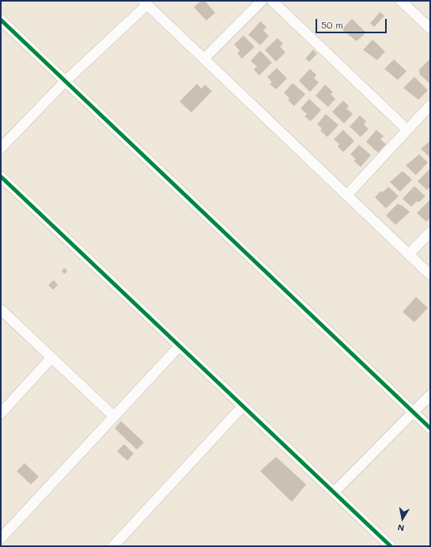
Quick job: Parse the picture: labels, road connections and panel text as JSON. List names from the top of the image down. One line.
{"scale_bar":"50 m","north":"bottom"}
